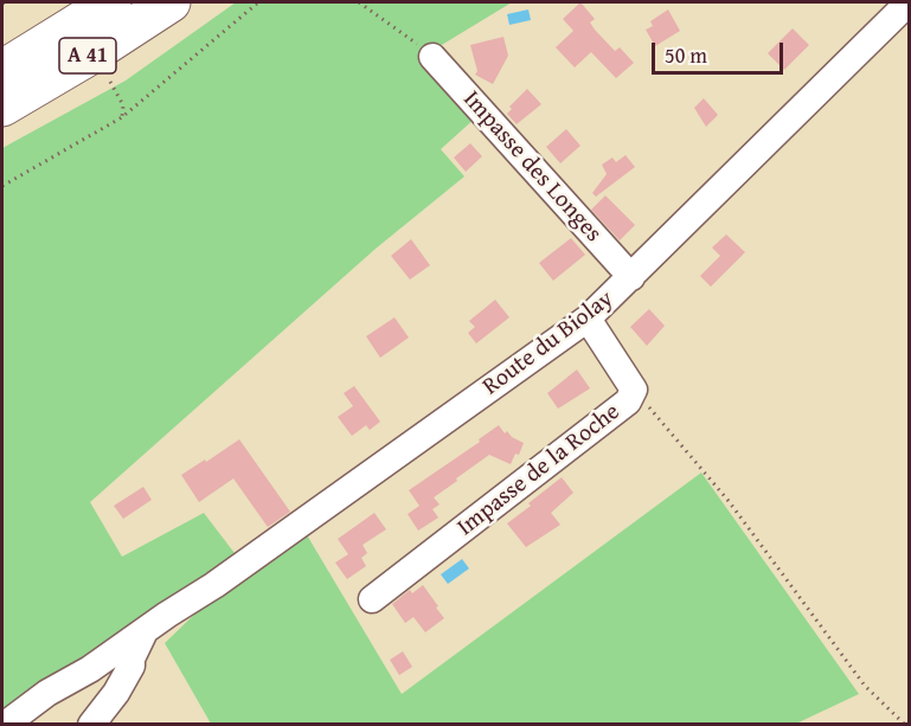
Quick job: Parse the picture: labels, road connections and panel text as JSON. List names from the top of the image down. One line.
{"streets":{"highway":["A 41"],"street":["Impasse des Longes","Route du Biolay","Impasse de la Roche"]},"crossings":[["Impasse des Longes","Route du Biolay"],["Route du Biolay","Impasse de la Roche"]],"scale_bar":"50 m"}
